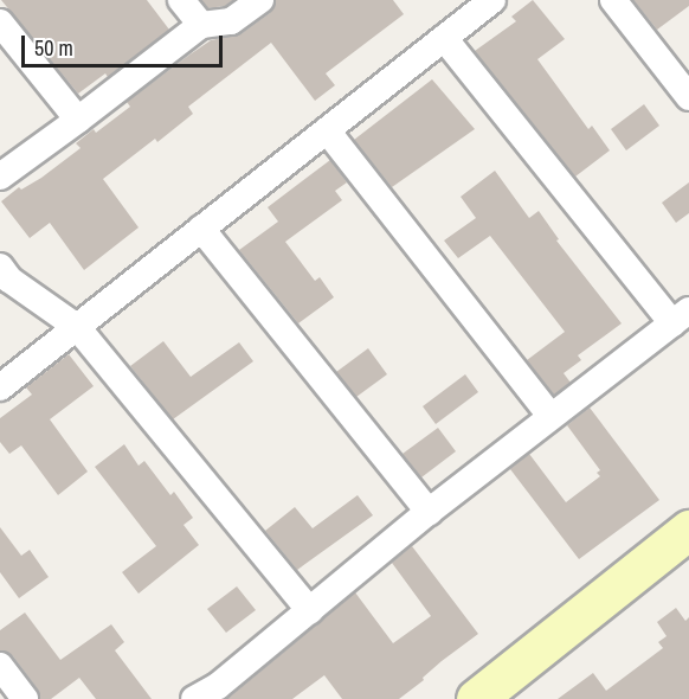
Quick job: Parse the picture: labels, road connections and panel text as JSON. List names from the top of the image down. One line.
{"scale_bar":"50 m"}
